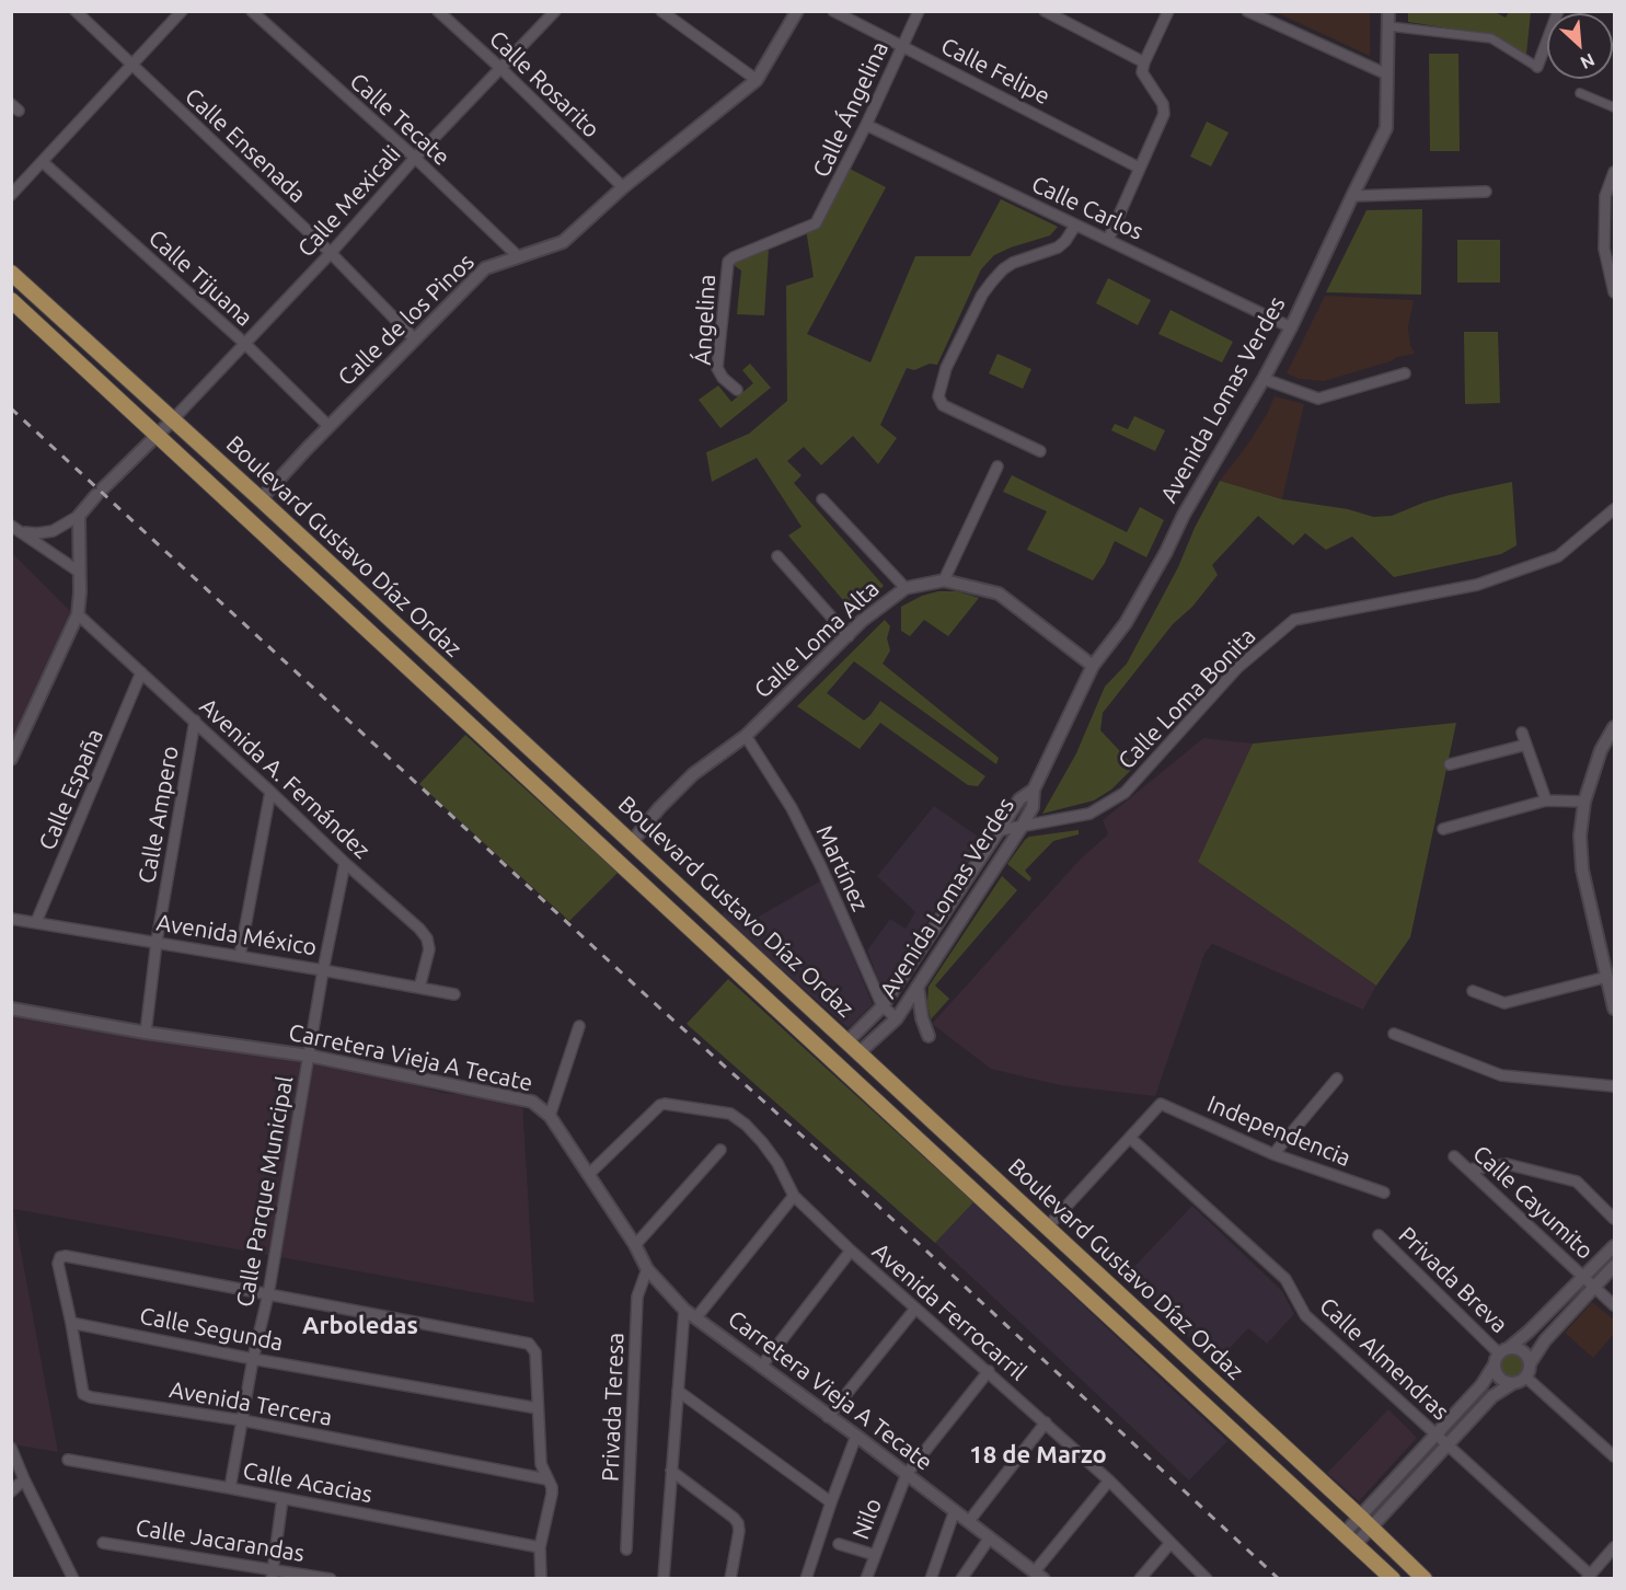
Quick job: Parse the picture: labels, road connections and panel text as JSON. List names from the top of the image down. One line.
{"streets":{"main road":["Boulevard Gustavo Díaz Ordaz"],"street":["Calle Felipe","Calle Rosarito","Calle Ángelina","Calle Tecate","Calle Ensenada","Calle Mexicali","Calle Carlos","Calle Tijuana","Calle de los Pinos","Ángelina","Avenida Lomas Verdes","Calle Loma Alta","Calle Loma Bonita","Avenida A. Fernández","Calle España","Calle Ampero","Martínez","Avenida México","Carretera Vieja A Tecate","Independencia","Calle Parque Municipal","Calle Cayumito","Privada Breva","Avenida Ferrocarril","Calle Segunda","Calle Almendras","Avenida Tercera","Privada Teresa","Calle Acacias","Nilo","Calle Jacarandas"]},"crossings":[["Calle Felipe","Calle Ángelina"],["Calle Rosarito","Calle Mexicali"],["Calle Rosarito","Calle de los Pinos"],["Calle Ángelina","Calle Carlos"],["Calle Ángelina","Ángelina"],["Calle Tecate","Calle Mexicali"],["Calle Tecate","Calle de los Pinos"],["Calle Ensenada","Calle Mexicali"],["Calle Ensenada","Calle de los Pinos"],["Calle Mexicali","Calle Tijuana"],["Calle Mexicali","Boulevard Gustavo Díaz Ordaz"],["Calle Carlos","Avenida Lomas Verdes"],["Calle Tijuana","Calle de los Pinos"],["Calle de los Pinos","Boulevard Gustavo Díaz Ordaz"],["Avenida Lomas Verdes","Boulevard Gustavo Díaz Ordaz"],["Avenida Lomas Verdes","Calle Loma Alta"],["Avenida Lomas Verdes","Calle Loma Bonita"],["Avenida Lomas Verdes","Martínez"],["Boulevard Gustavo Díaz Ordaz","Calle Loma Alta"],["Calle Loma Alta","Martínez"],["Avenida A. Fernández","Calle España"],["Avenida A. Fernández","Calle Ampero"],["Avenida A. Fernández","Avenida México"],["Avenida A. Fernández","Calle Parque Municipal"],["Calle España","Avenida México"],["Calle Ampero","Avenida México"],["Calle Ampero","Carretera Vieja A Tecate"],["Avenida México","Calle Parque Municipal"],["Carretera Vieja A Tecate","Calle Parque Municipal"],["Carretera Vieja A Tecate","Avenida Ferrocarril"],["Carretera Vieja A Tecate","Privada Teresa"],["Carretera Vieja A Tecate","Nilo"],["Independencia","Calle Almendras"],["Calle Parque Municipal","Calle Segunda"],["Calle Parque Municipal","Avenida Tercera"],["Calle Parque Municipal","Calle Acacias"],["Avenida Ferrocarril","Nilo"],["Calle Segunda","Avenida Tercera"]],"districts":["Arboledas","18 de Marzo"],"north":"bottom right"}
